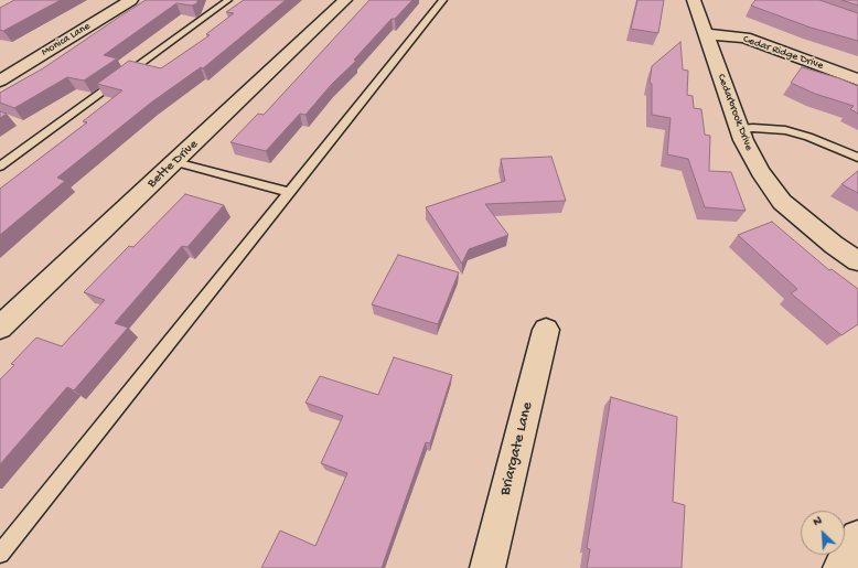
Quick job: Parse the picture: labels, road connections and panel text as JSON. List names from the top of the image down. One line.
{"streets":{"street":["Monica Lane","Cedar Ridge Drive","Cedarbrook Drive","Bette Drive","Briargate Lane"]},"crossings":[["Cedar Ridge Drive","Cedarbrook Drive"]],"north":"top left"}
